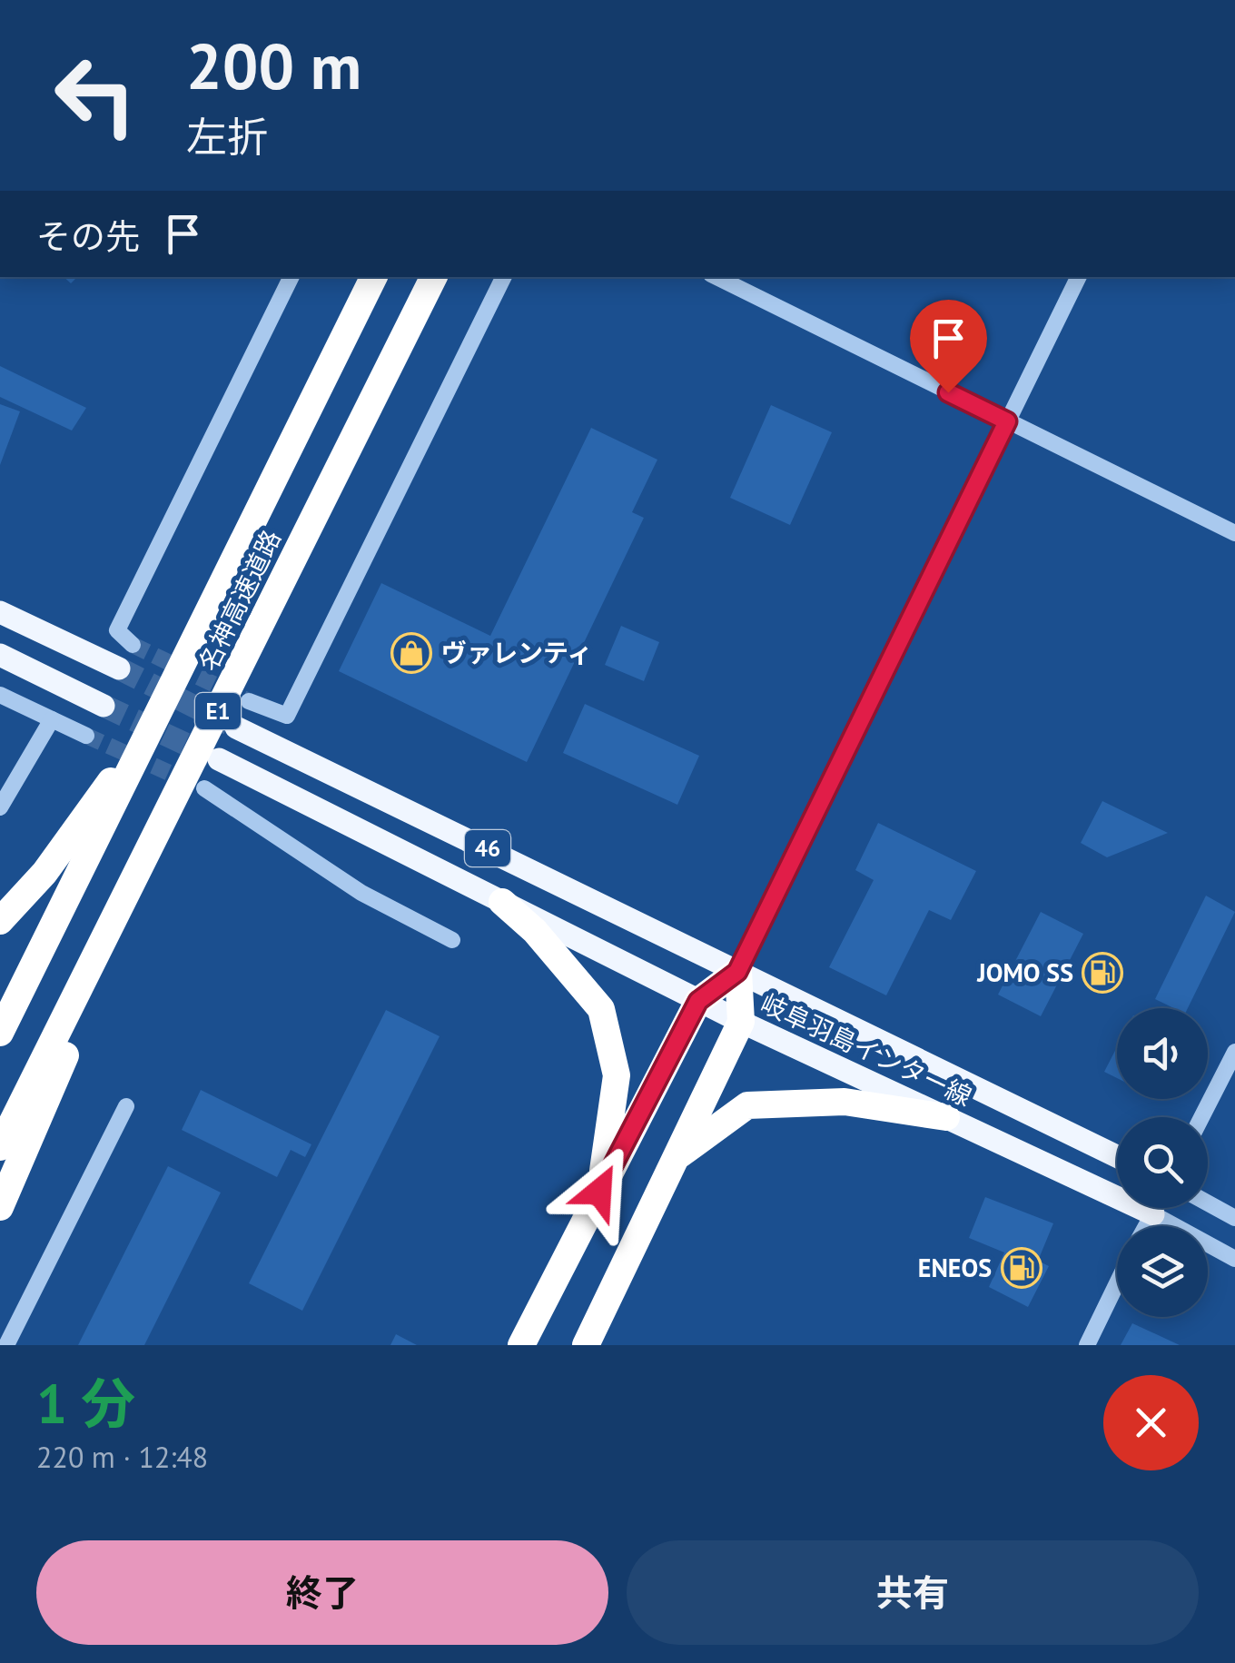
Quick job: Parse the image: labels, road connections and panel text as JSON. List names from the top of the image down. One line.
{"streets":{"highway":["名神高速道路","E1"],"main road":["46","岐阜羽島インター線"]},"places":{"shop":["ヴァレンティ"],"fuel station":["JOMO SS","ENEOS"]},"page":{"turn":["200 m","左折"],"then":"その先","heading":["1 分","220 m · 12:48"],"buttons":["終了","共有"]}}
